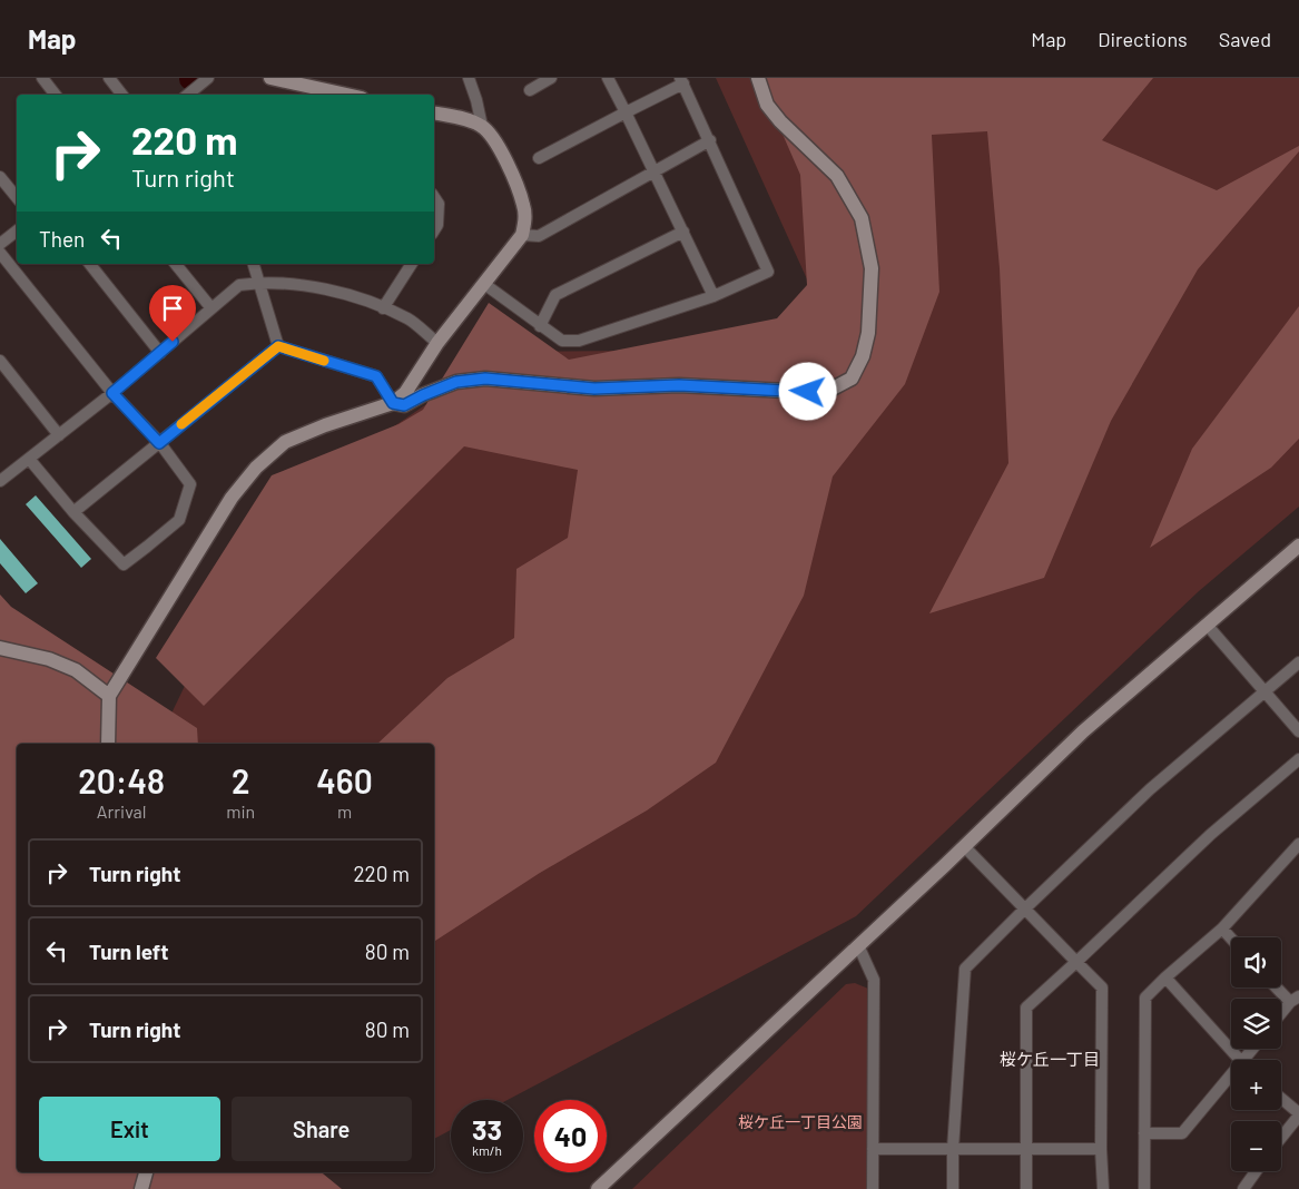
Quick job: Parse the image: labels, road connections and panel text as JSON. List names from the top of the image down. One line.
{"districts":["桜ケ丘一丁目"],"parks":["桜ケ丘一丁目公園"],"page":{"header":"Map","nav":["Map","Directions","Saved"],"turn":["220 m","Turn right"],"then":"Then","eta":["20:48","Arrival","2","min","460","m"],"list":[{"name":"Turn right","value":"220 m"},{"name":"Turn left","value":"80 m"},{"name":"Turn right","value":"80 m"}],"map_buttons":["+","−"],"buttons":["Exit","Share"],"speed":"33 km/h","limit":"40"}}
